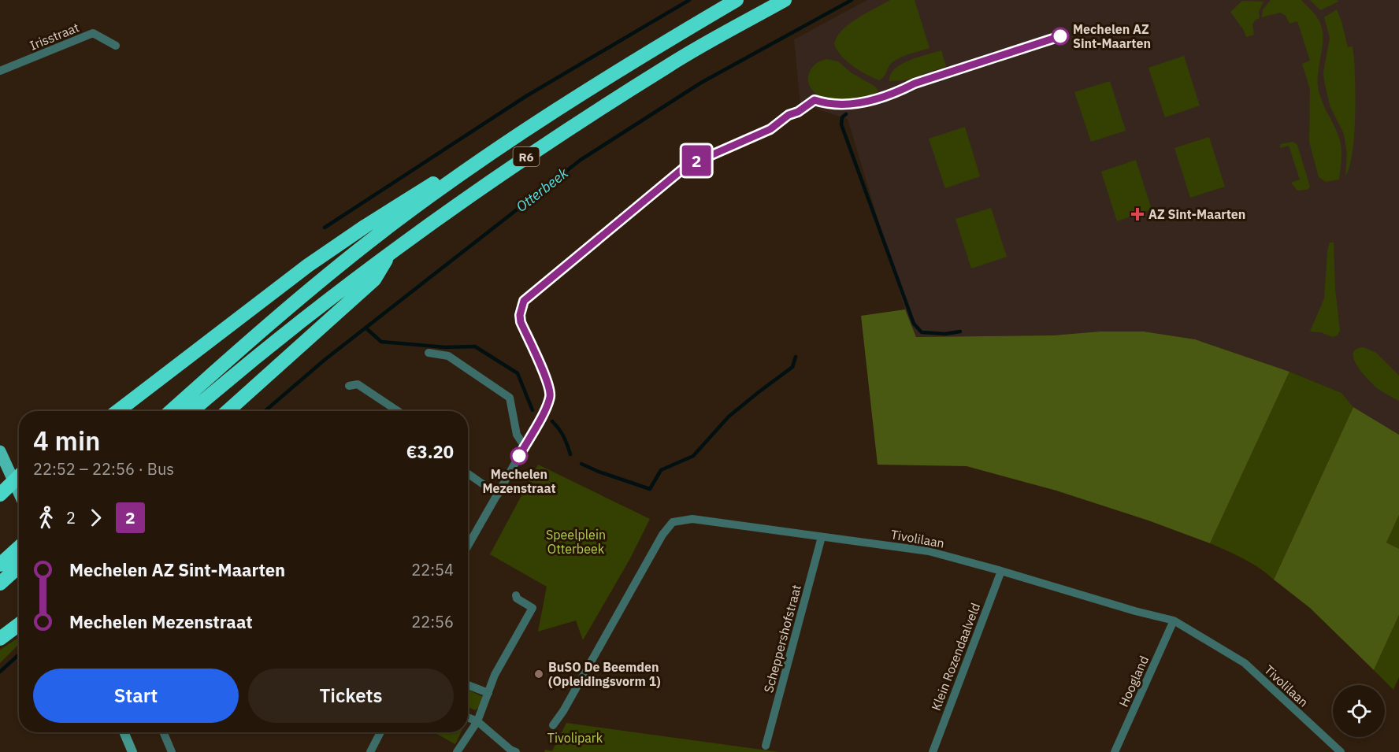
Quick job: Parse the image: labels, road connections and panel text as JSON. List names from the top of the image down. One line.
{"streets":{"highway":["R6"],"street":["Irisstraat","Tivolilaan","Scheppershofstraat","Klein Rozendaalveld","Hoogland"]},"crossings":[["Tivolilaan","Scheppershofstraat"],["Tivolilaan","Klein Rozendaalveld"],["Tivolilaan","Hoogland"]],"water":["Otterbeek"],"parks":["Speelplein Otterbeek","Tivolipark"],"places":{"other":["Mechelen AZ Sint-Maarten","Mechelen Mezenstraat","BuSO De Beemden (Opleidingsvorm 1)"],"health":["AZ Sint-Maarten"]},"lines":["bus line 2"],"page":{"on_map":"2","heading":["4 min","22:52 – 22:56 · Bus","€3.20"],"legs":["2","2"],"list":[{"name":"Mechelen AZ Sint-Maarten","value":"22:54"},{"name":"Mechelen Mezenstraat","value":"22:56"}],"buttons":["Start","Tickets"]}}
